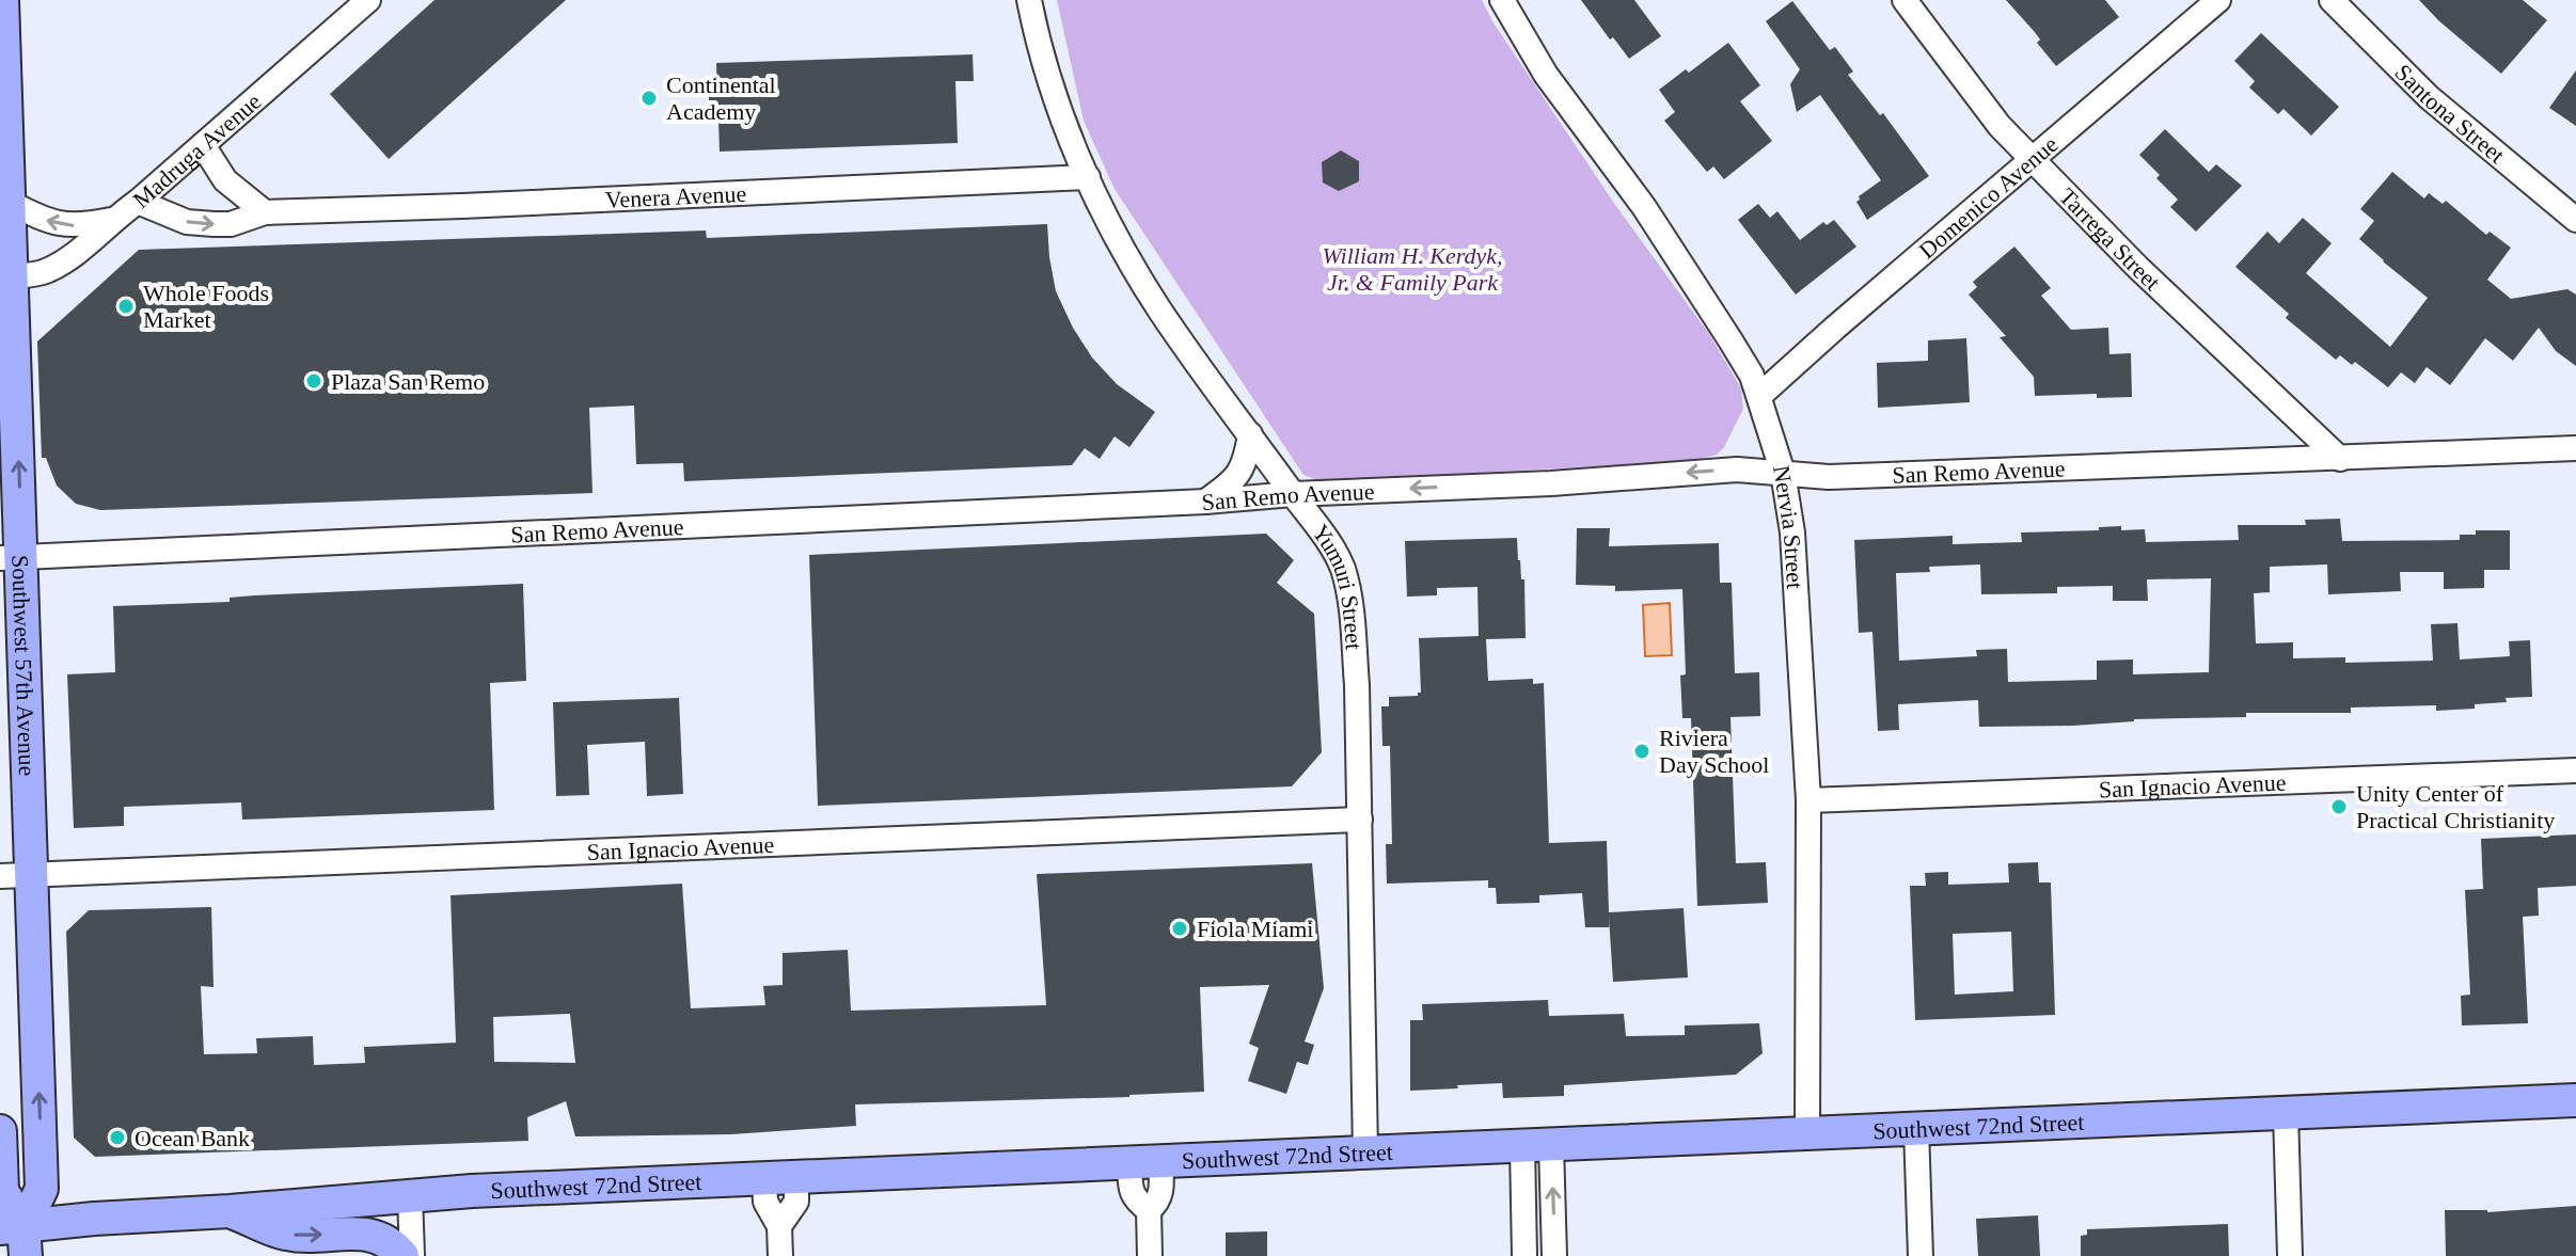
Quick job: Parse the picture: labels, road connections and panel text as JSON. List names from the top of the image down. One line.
{"streets":{"main road":["Southwest 57th Avenue","Southwest 72nd Street"],"street":["Santona Street","Madruga Avenue","Venera Avenue","Domenico Avenue","Tarrega Street","San Remo Avenue","Nervia Street","Yumuri Street","San Ignacio Avenue"]},"crossings":[["Madruga Avenue","Venera Avenue"],["Madruga Avenue","Southwest 57th Avenue"],["Venera Avenue","Yumuri Street"],["Domenico Avenue","Tarrega Street"],["Domenico Avenue","Nervia Street"],["Tarrega Street","San Remo Avenue"],["San Remo Avenue","Nervia Street"],["San Remo Avenue","Yumuri Street"],["San Remo Avenue","Southwest 57th Avenue"],["Nervia Street","San Ignacio Avenue"],["Nervia Street","Southwest 72nd Street"],["Yumuri Street","San Ignacio Avenue"],["Yumuri Street","Southwest 72nd Street"],["Southwest 57th Avenue","San Ignacio Avenue"],["Southwest 57th Avenue","Southwest 72nd Street"]],"one_way":["Southwest 57th Avenue"],"parks":["William H. Kerdyk, Jr. & Family Park"],"places":["Continental Academy","Whole Foods Market","Plaza San Remo","Riviera Day School","Unity Center of Practical Christianity","Fiola Miami","Ocean Bank"]}
